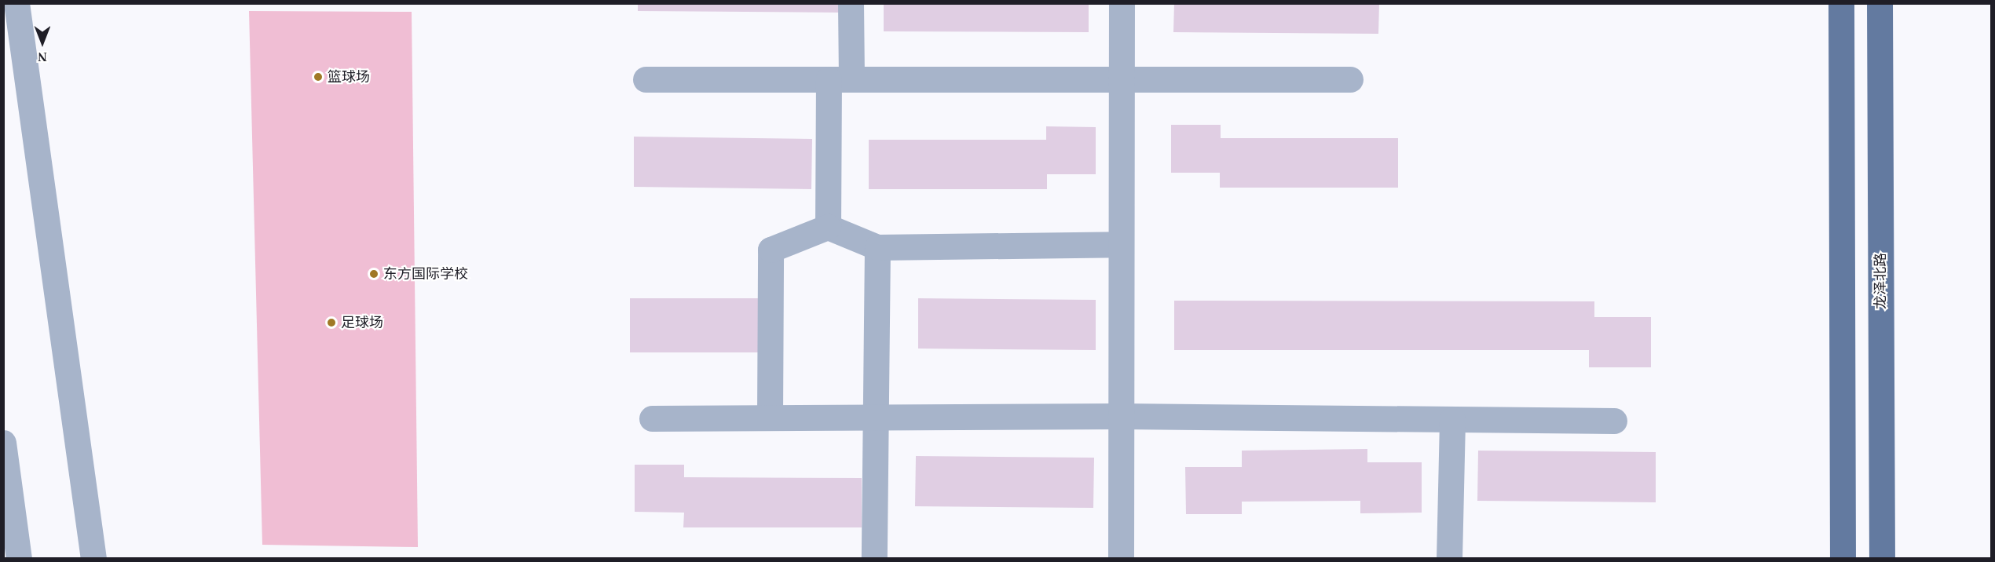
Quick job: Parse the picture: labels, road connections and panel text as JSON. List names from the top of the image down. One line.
{"streets":{"main road":["龙泽北路"]},"places":["篮球场","东方国际学校","足球场"],"north":"bottom"}
